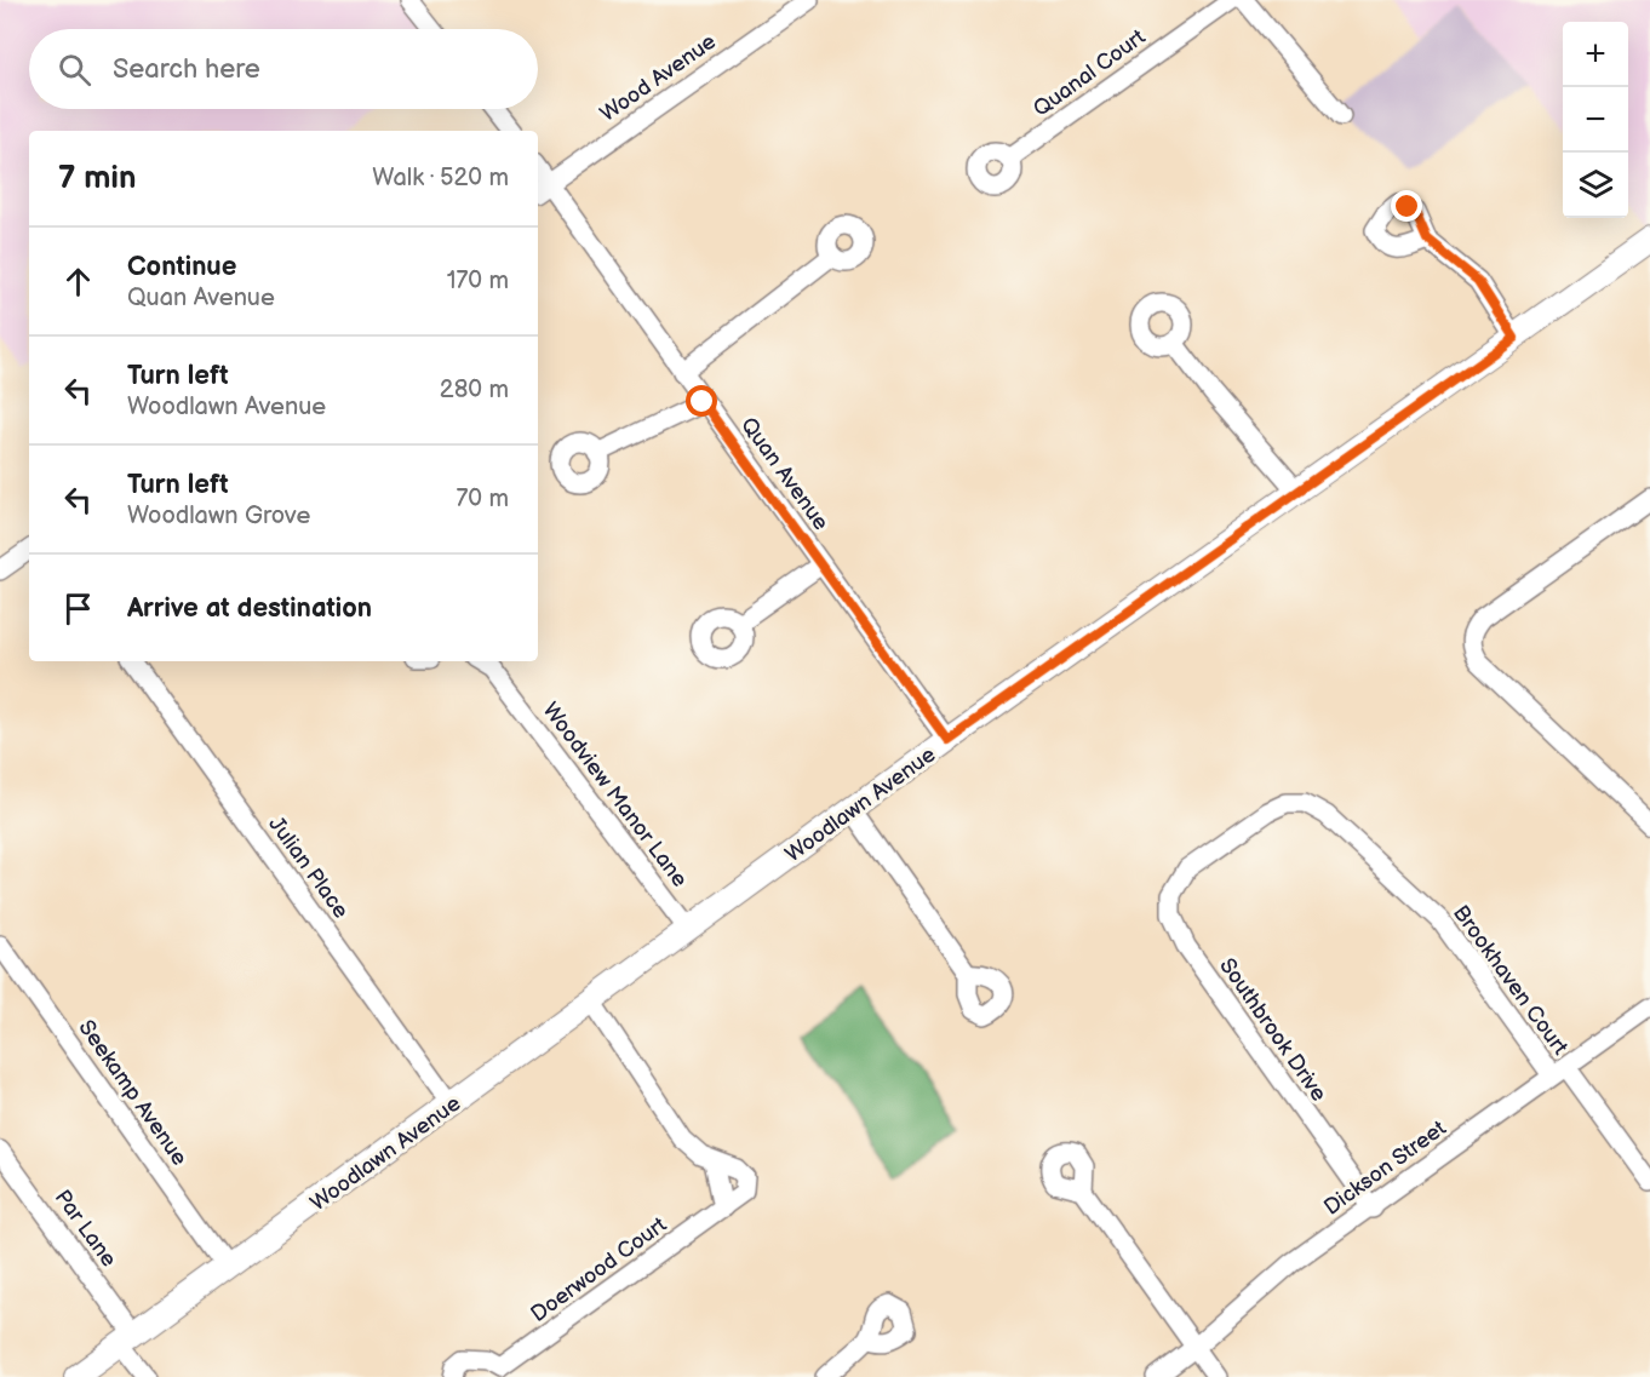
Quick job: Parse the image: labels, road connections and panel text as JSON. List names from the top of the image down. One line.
{"streets":{"street":["Quanal Court","Wood Avenue","Quan Avenue","Woodview Manor Lane","Woodlawn Avenue","Julian Place","Brookhaven Court","Southbrook Drive","Seekamp Avenue","Dickson Street","Par Lane","Doerwood Court"]},"crossings":[["Wood Avenue","Quan Avenue"],["Quan Avenue","Woodlawn Avenue"],["Woodview Manor Lane","Woodlawn Avenue"],["Woodlawn Avenue","Julian Place"],["Woodlawn Avenue","Seekamp Avenue"],["Woodlawn Avenue","Par Lane"],["Woodlawn Avenue","Doerwood Court"],["Brookhaven Court","Southbrook Drive"],["Brookhaven Court","Dickson Street"],["Southbrook Drive","Dickson Street"]],"page":{"map_buttons":["+","−"],"search":"Search here","heading":["7 min","Walk · 520 m"],"list":[["Continue","Quan Avenue","170 m"],["Turn left","Woodlawn Avenue","280 m"],["Turn left","Woodlawn Grove","70 m"],"Arrive at destination"]}}
